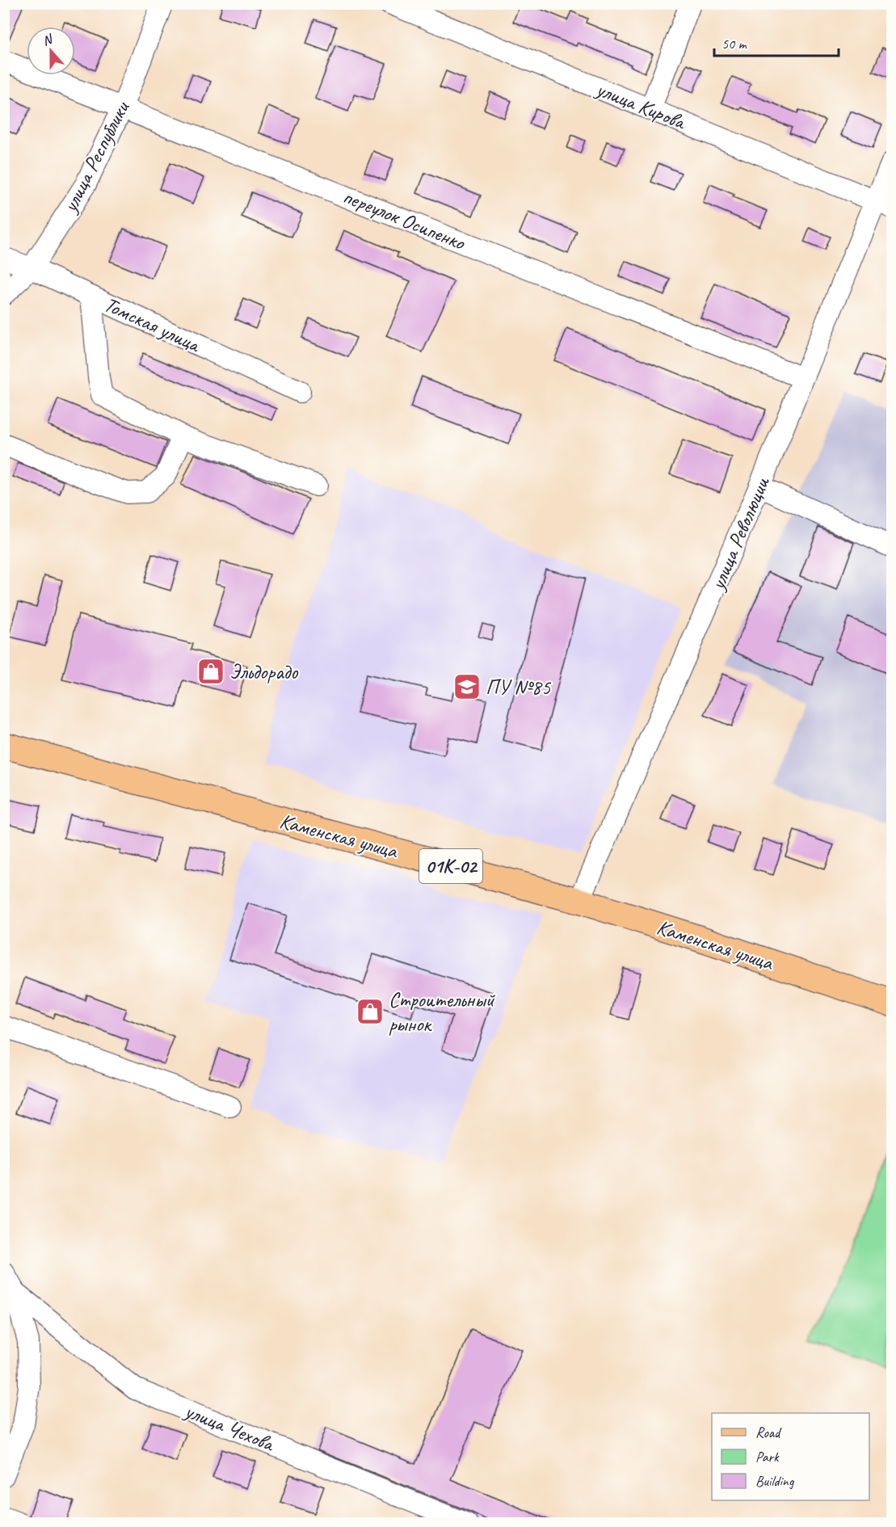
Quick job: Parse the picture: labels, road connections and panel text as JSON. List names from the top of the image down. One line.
{"streets":{"main road":["Каменская улица","01К-02"],"street":["улица Кирова","улица Республики","переулок Осипенко","Томская улица","улица Революции","улица Чехова"]},"crossings":[["улица Кирова","улица Революции"],["улица Республики","переулок Осипенко"],["улица Республики","Томская улица"],["переулок Осипенко","улица Революции"],["улица Революции","Каменская улица"]],"places":{"shop":["Эльдорадо","Строительный рынок"],"school or university":["ПУ №85"]},"legend":["Road","Park","Building"],"scale_bar":"50 m","north":"top"}
